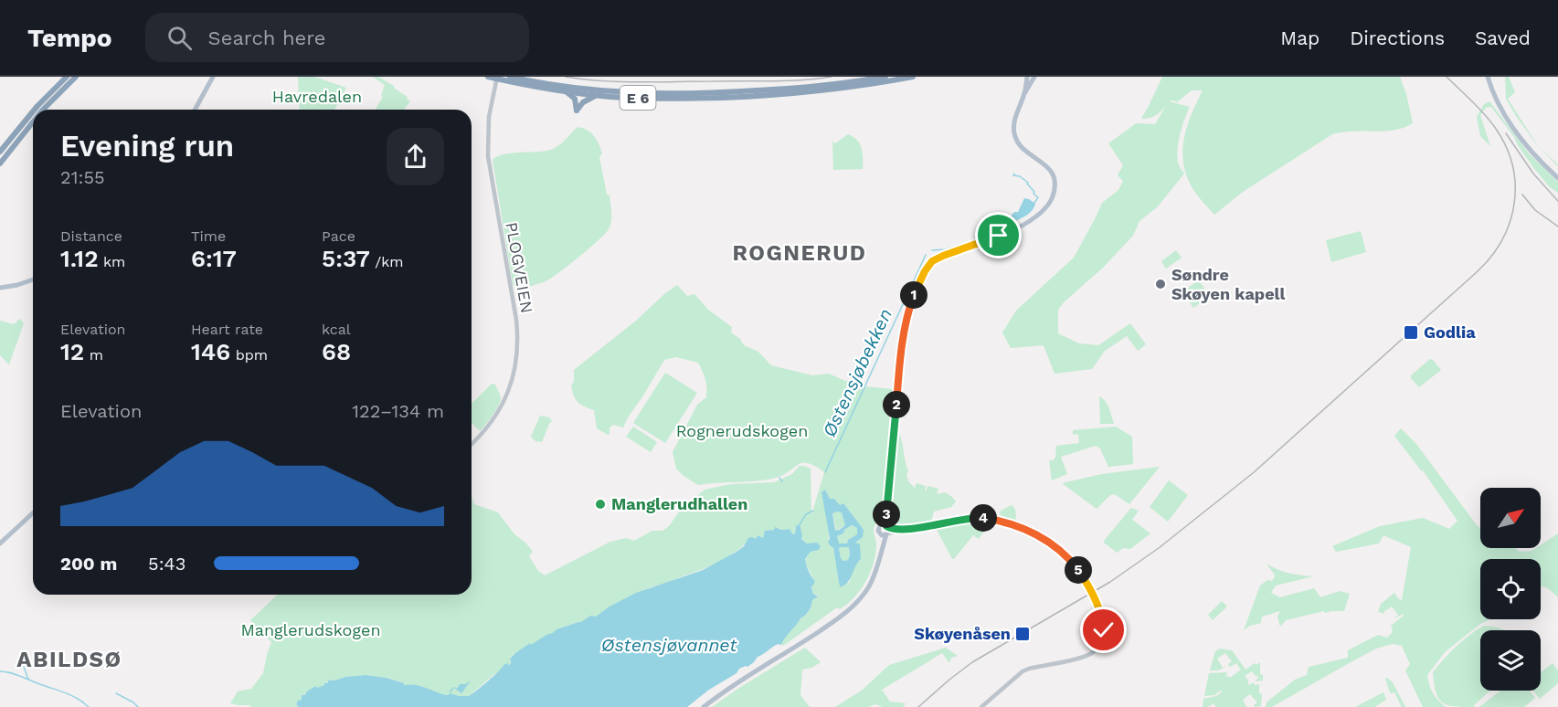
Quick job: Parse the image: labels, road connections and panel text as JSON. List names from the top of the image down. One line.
{"streets":{"highway":["E 6"],"street":["PLOGVEIEN"]},"districts":["ROGNERUD","ABILDSØ"],"water":["Østensjøbekken","Østensjøvannet"],"parks":["Havredalen","Rognerudskogen","Manglerudskogen"],"places":{"other":["Søndre Skøyen kapell","Manglerudhallen"],"transit":["Godlia","Skøyenåsen"]},"north":"top right","page":{"header":"Tempo","search":"Search here","nav":["Map","Directions","Saved"],"heading":["Evening run","21:55"],"stats":[["Distance","1.12 km"],["Time","6:17"],["Pace","5:37 /km"],["Elevation","12 m"],["Heart rate","146 bpm"],["kcal","68"]],"pins":["1","2","3","4","5"],"chart":["Elevation","122–134 m"],"list":[{"name":"200 m","note":"5:43"}]}}
